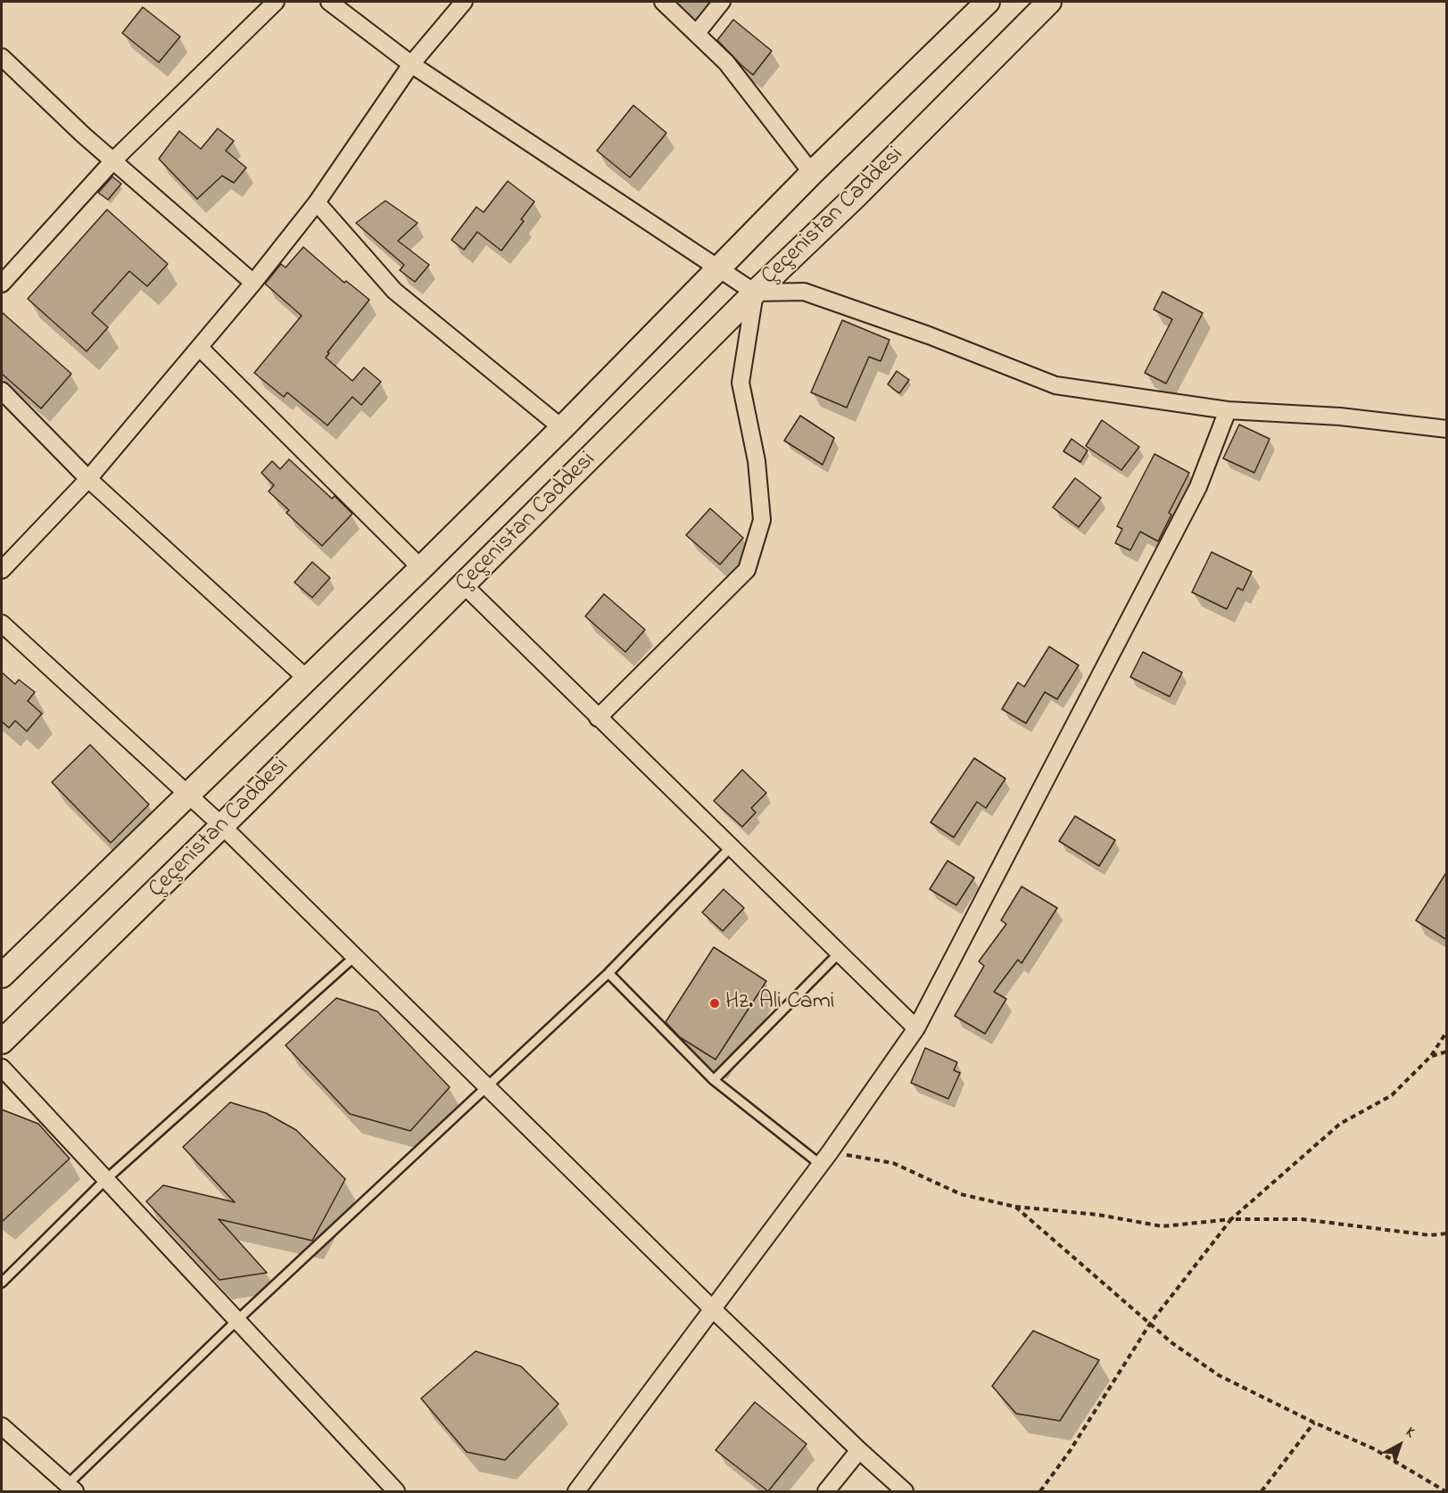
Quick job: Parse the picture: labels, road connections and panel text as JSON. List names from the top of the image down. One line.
{"streets":{"main road":["Çeçenistan Caddesi"]},"places":["Hz. Ali Cami"],"north":"top right"}
